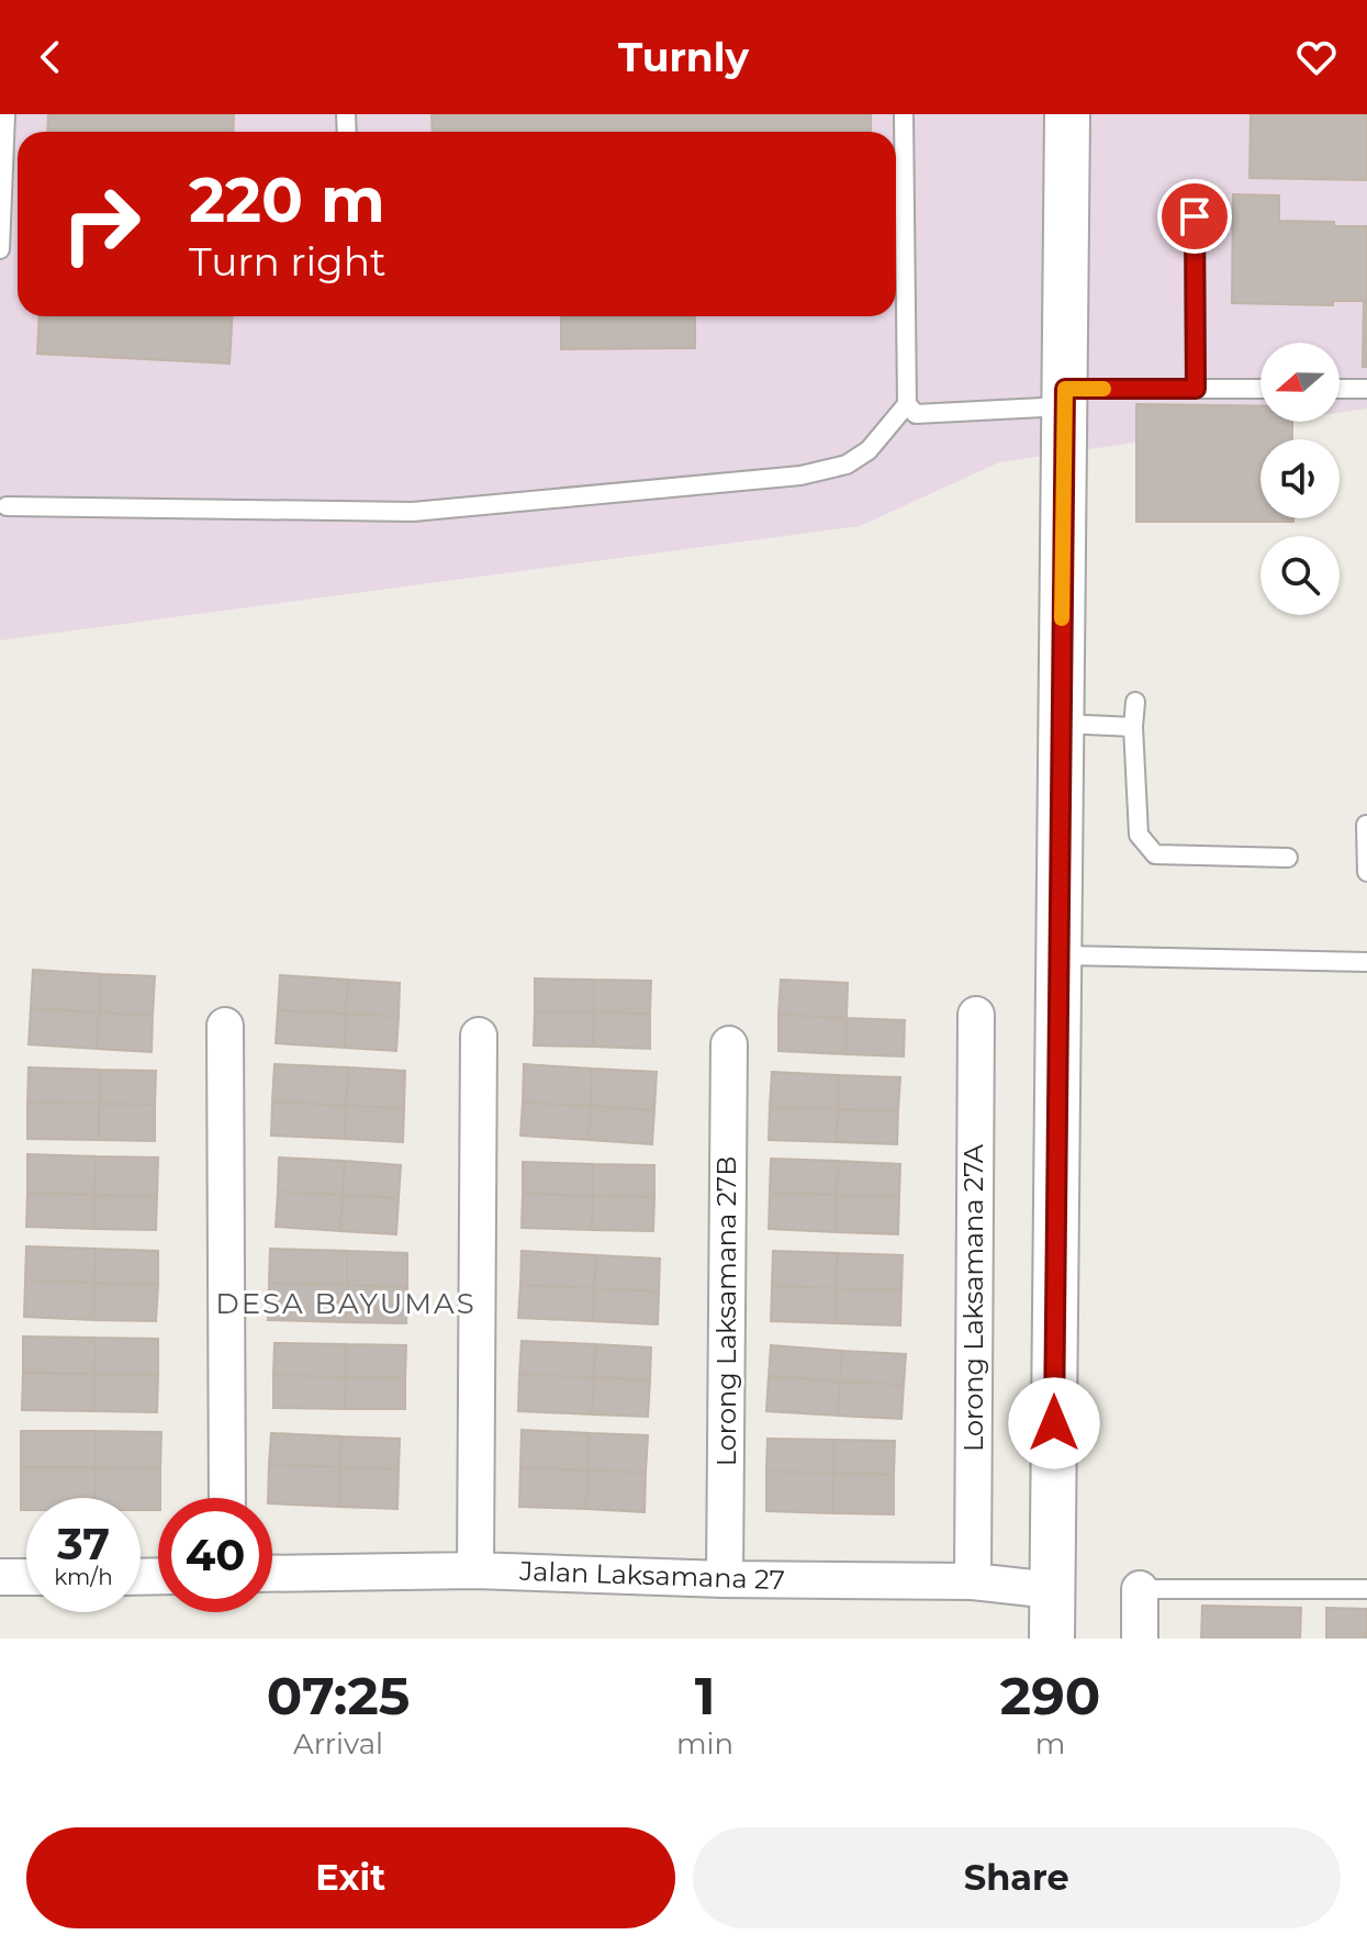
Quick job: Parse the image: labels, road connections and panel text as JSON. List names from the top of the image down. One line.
{"streets":{"street":["Lorong Laksamana 27A","Lorong Laksamana 27B","Jalan Laksamana 27"]},"crossings":[["Lorong Laksamana 27A","Jalan Laksamana 27"],["Lorong Laksamana 27B","Jalan Laksamana 27"]],"districts":["DESA BAYUMAS"],"north":"left","page":{"header":"Turnly","turn":["220 m","Turn right"],"speed":"37 km/h","limit":"40","eta":["07:25","Arrival","1","min","290","m"],"buttons":["Exit","Share"]}}
